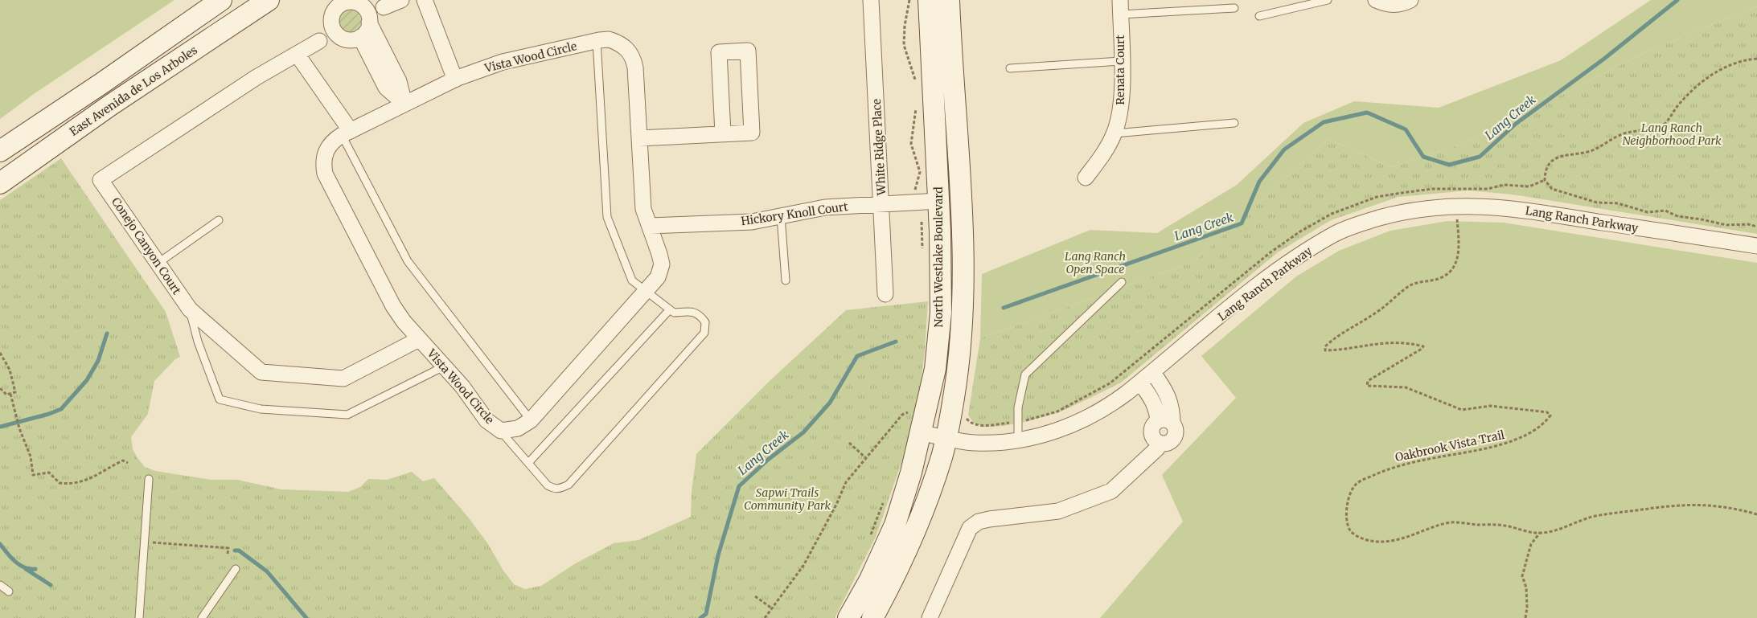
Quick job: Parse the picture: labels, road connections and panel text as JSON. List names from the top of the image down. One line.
{"streets":{"main road":["East Avenida de Los Arboles","North Westlake Boulevard"],"street":["Vista Wood Circle","Renata Court","White Ridge Place","Hickory Knoll Court","Lang Ranch Parkway","Conejo Canyon Court"],"path":["Oakbrook Vista Trail"]},"crossings":[["Vista Wood Circle","Hickory Knoll Court"],["Vista Wood Circle","Conejo Canyon Court"],["White Ridge Place","Hickory Knoll Court"],["Hickory Knoll Court","North Westlake Boulevard"],["Lang Ranch Parkway","North Westlake Boulevard"],["Lang Ranch Parkway","Oakbrook Vista Trail"]],"water":["Lang Creek"],"parks":["Lang Ranch Neighborhood Park","Lang Ranch Open Space","Sapwi Trails Community Park"]}
